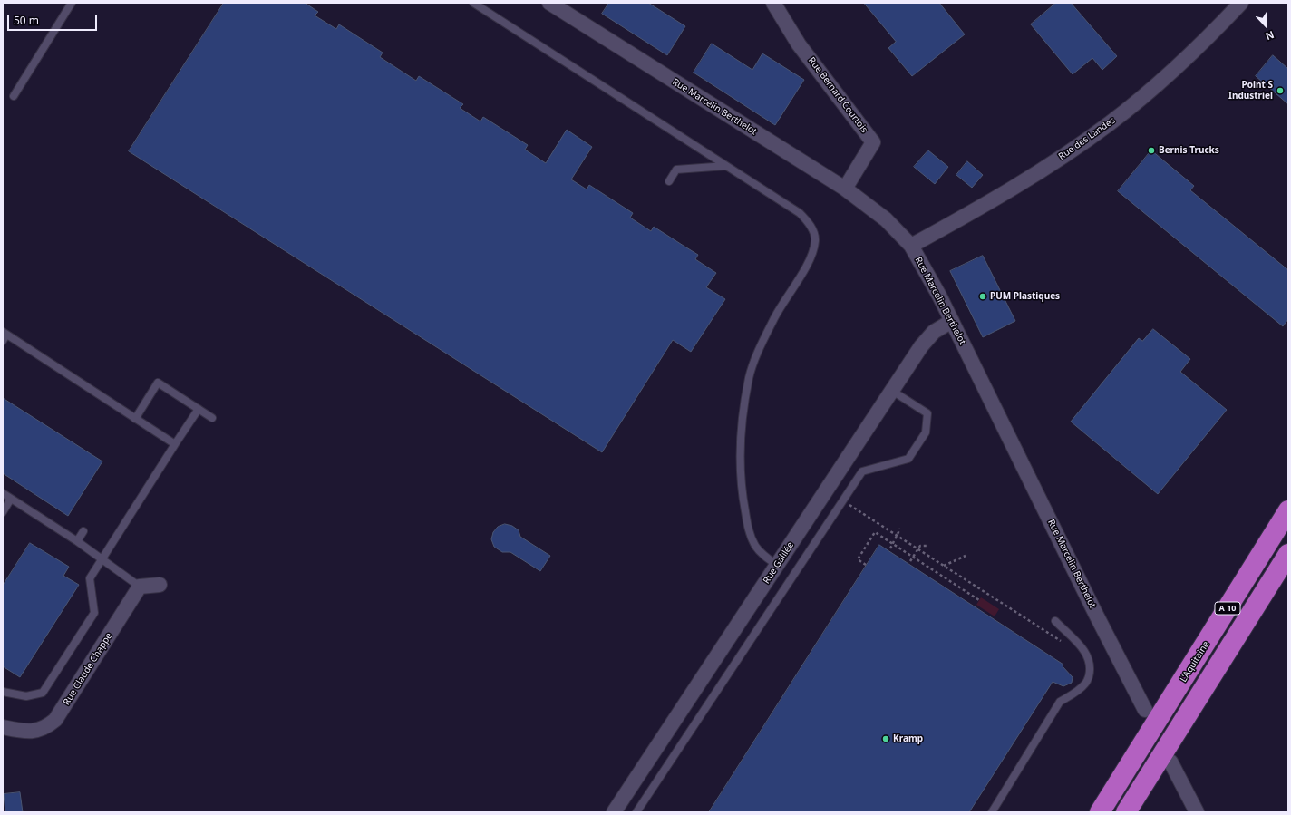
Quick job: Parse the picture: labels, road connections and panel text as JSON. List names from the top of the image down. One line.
{"streets":{"highway":["A 10","L'Aquitaine"],"street":["Rue Bernard Courtois","Rue Marcelin Berthelot","Rue des Landes","Rue Galilée","Rue Claude Chappe"]},"crossings":[["Rue Bernard Courtois","Rue Marcelin Berthelot"],["Rue Marcelin Berthelot","Rue des Landes"],["Rue Marcelin Berthelot","Rue Galilée"]],"places":["Point S Industriel","Bernis Trucks","PUM Plastiques","Kramp"],"scale_bar":"50 m","north":"bottom"}
